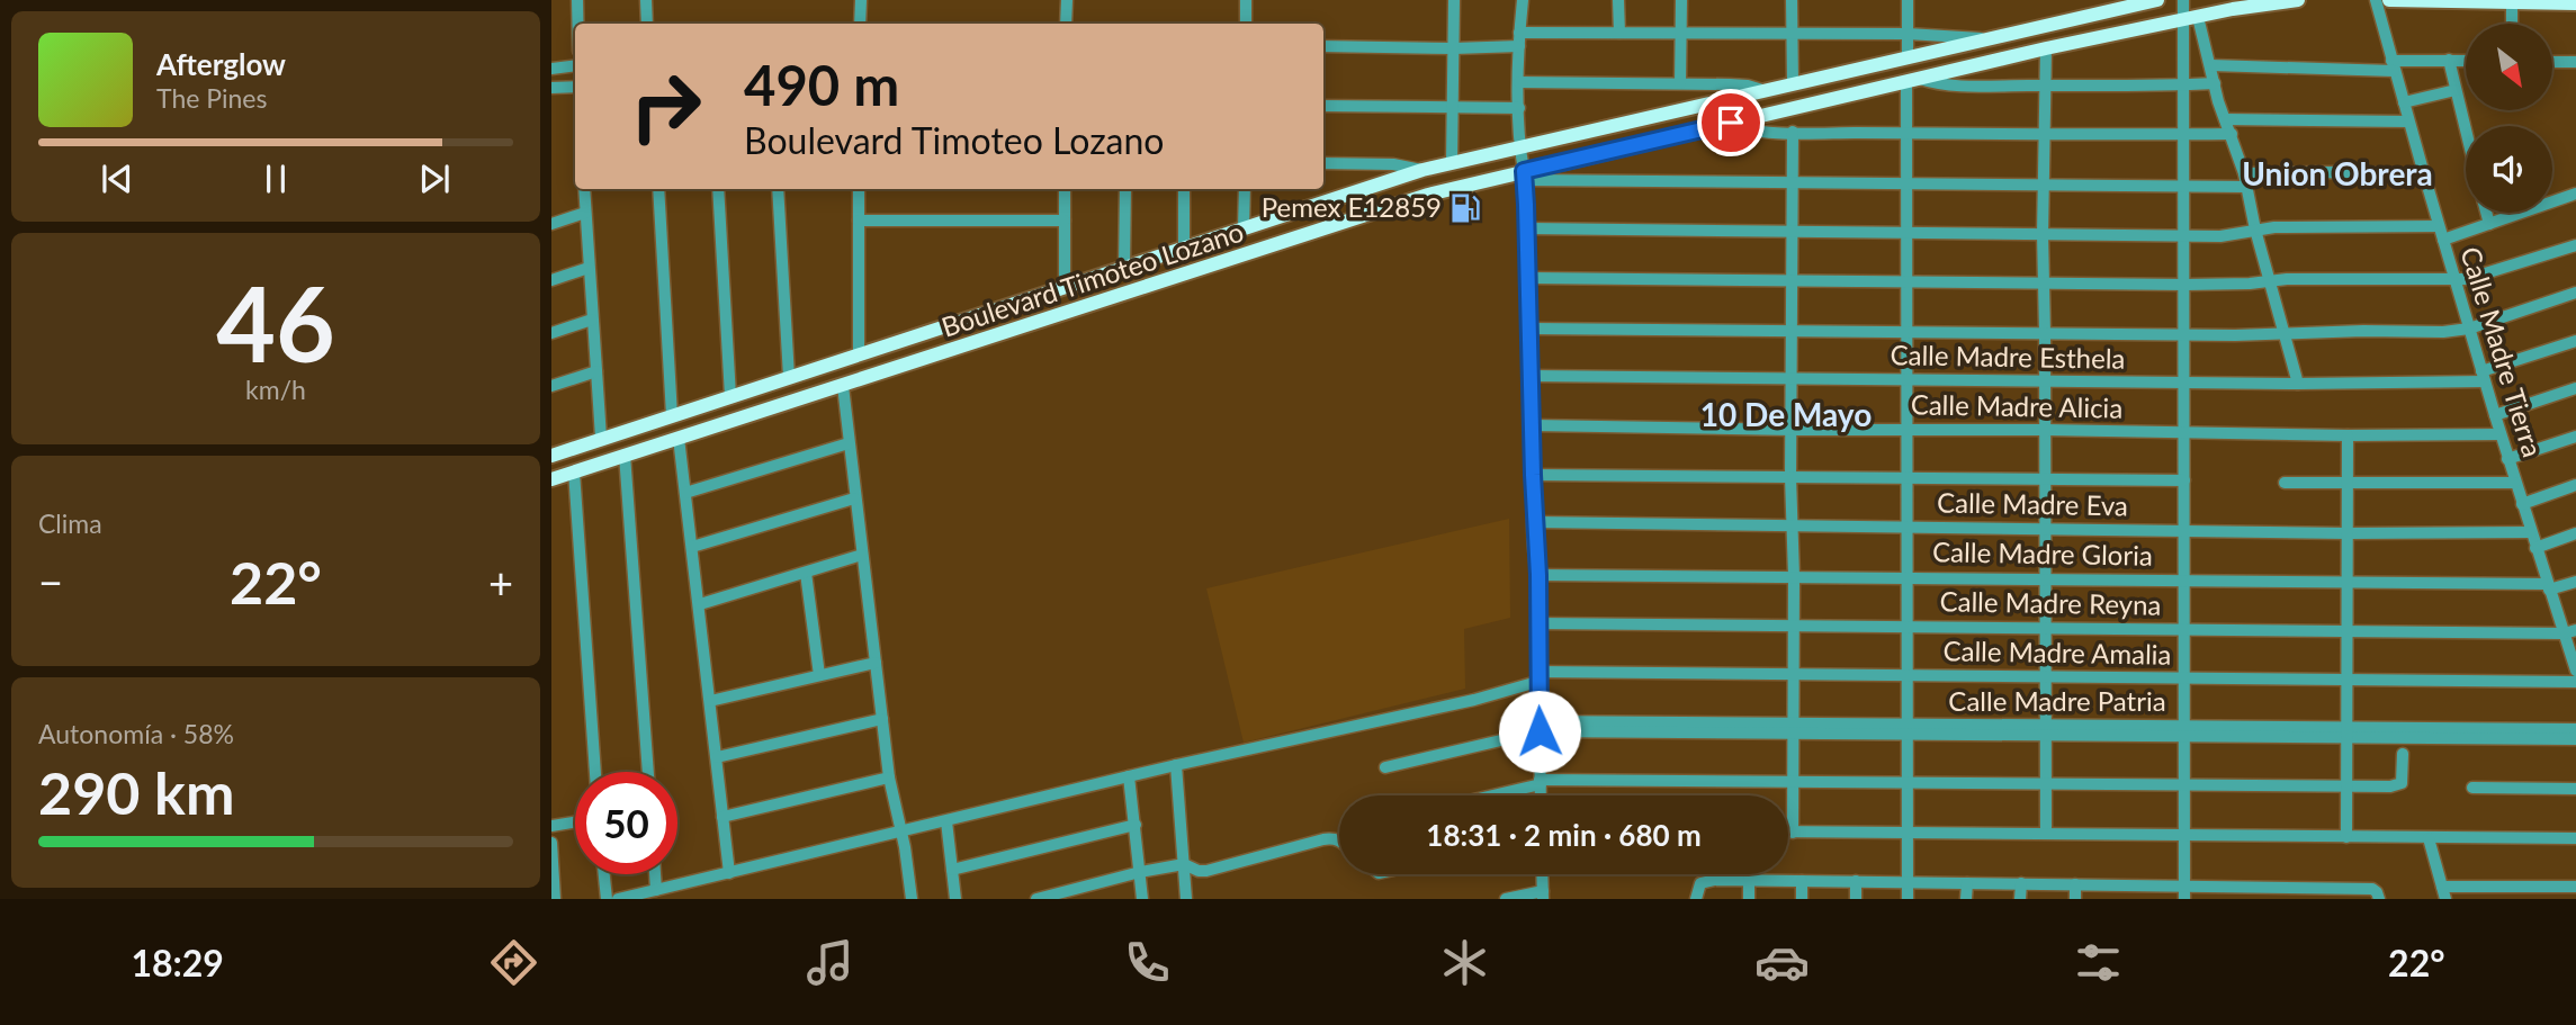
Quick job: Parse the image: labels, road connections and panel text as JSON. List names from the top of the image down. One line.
{"streets":{"main road":["Boulevard Timoteo Lozano"],"street":["Calle Madre Tierra","Calle Madre Esthela","Calle Madre Alicia","Calle Madre Eva","Calle Madre Gloria","Calle Madre Reyna","Calle Madre Amalia","Calle Madre Patria"]},"crossings":[["Calle Madre Tierra","Calle Madre Esthela"],["Calle Madre Tierra","Calle Madre Alicia"],["Calle Madre Tierra","Calle Madre Eva"],["Calle Madre Tierra","Calle Madre Gloria"],["Calle Madre Tierra","Calle Madre Reyna"]],"districts":["Union Obrera","10 De Mayo"],"places":{"fuel station":["Pemex E12859"]},"north":"bottom right","page":{"turn":["490 m","Boulevard Timoteo Lozano"],"song":["Afterglow","The Pines"],"tile":[["46","km/h"],"Clima",["Autonomía · 58%","290 km"]],"heat":["−","22°","+"],"limit":"50","trip":"18:31 · 2 min · 680 m","tabs":["18:29","22°"]}}
